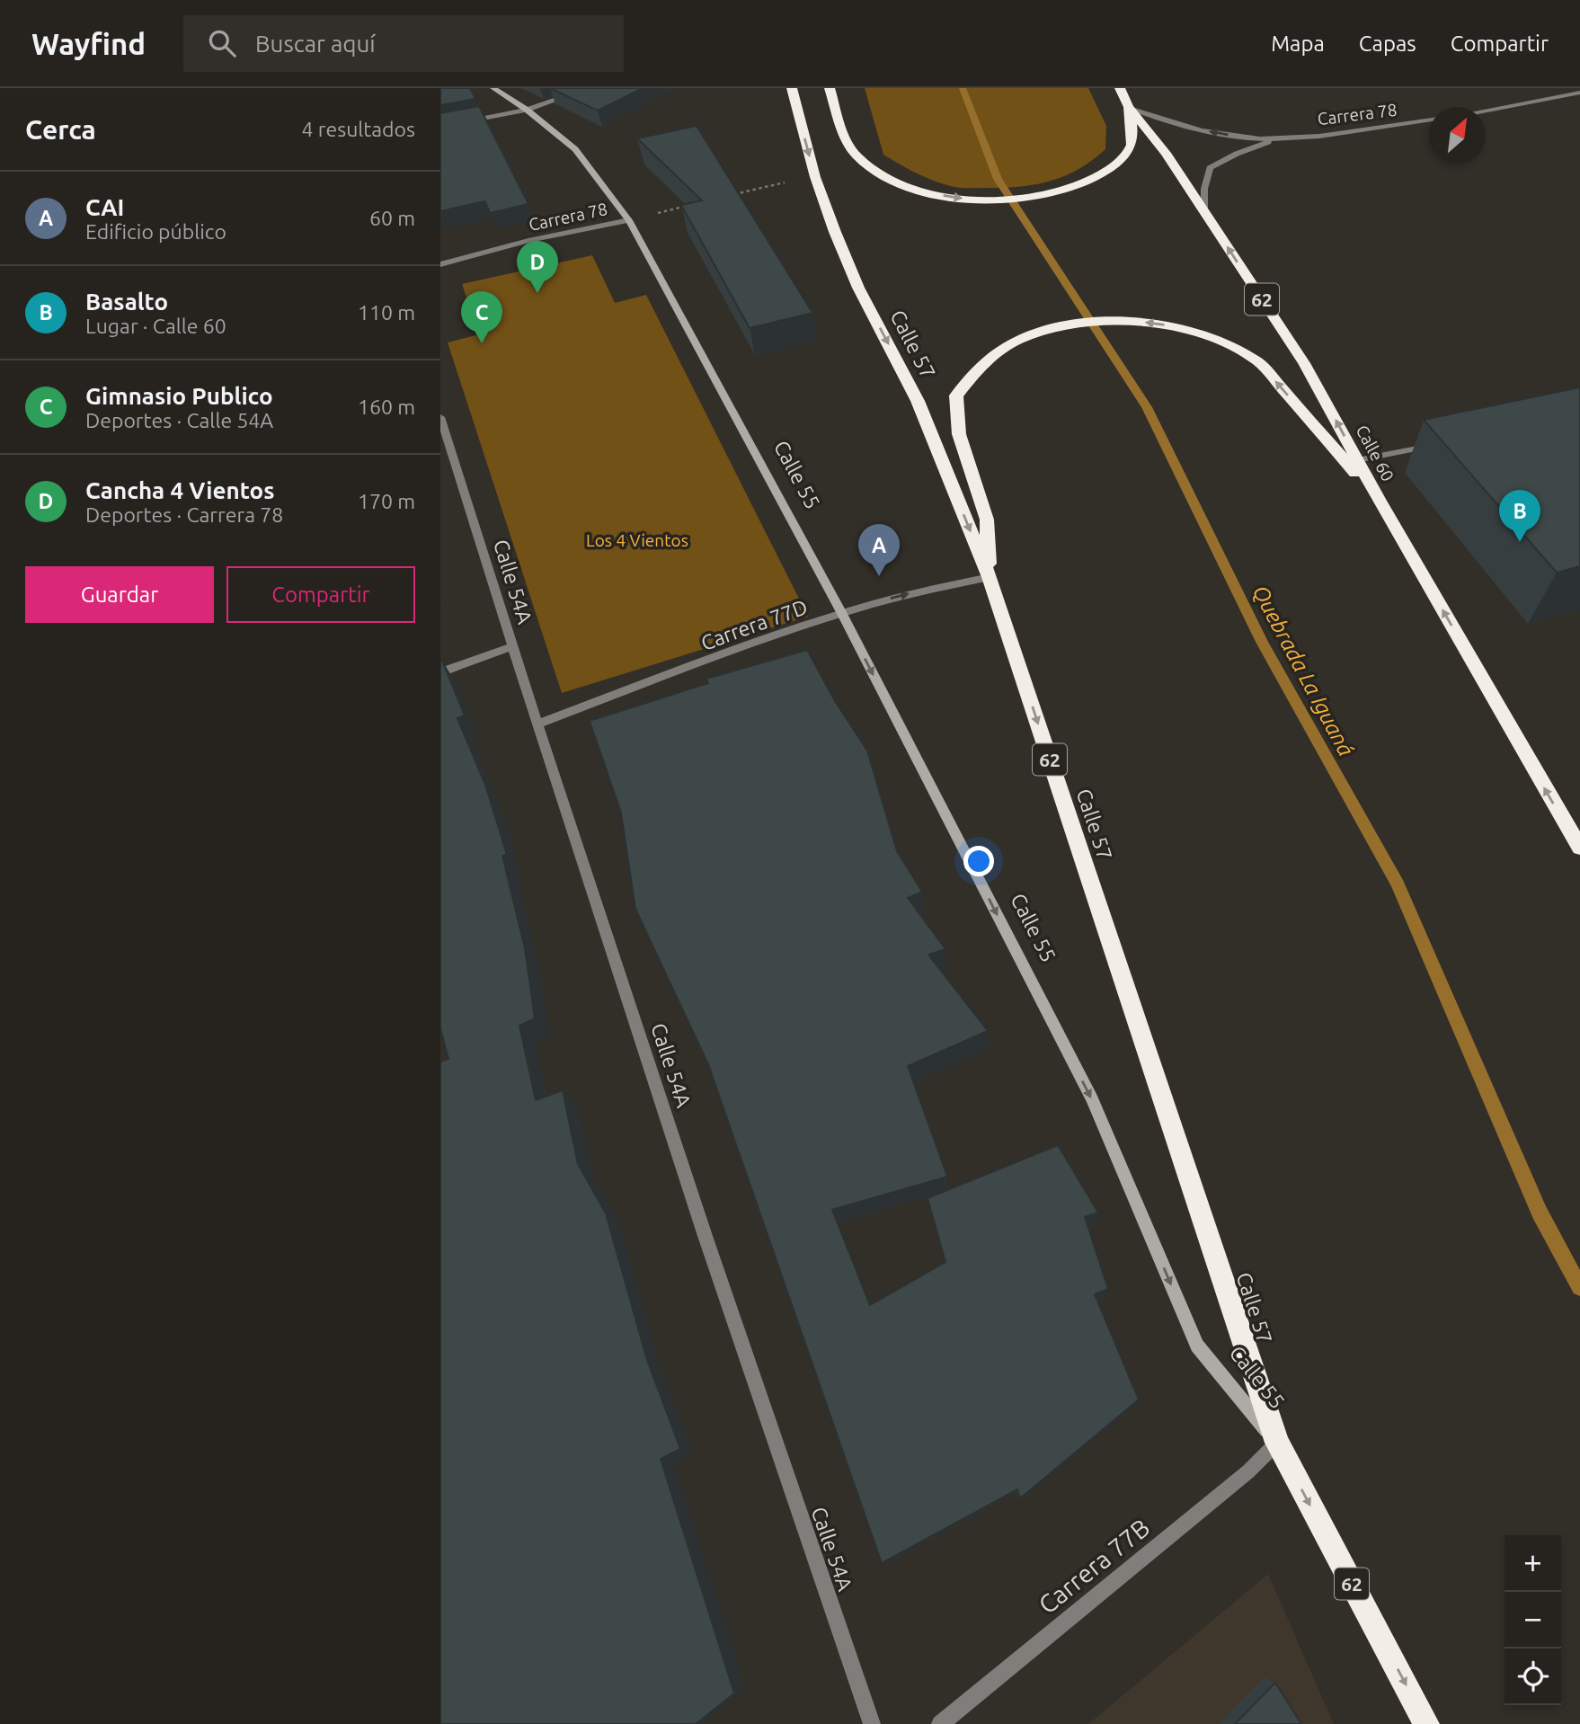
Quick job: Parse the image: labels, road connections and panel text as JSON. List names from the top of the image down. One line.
{"streets":{"highway":["62","Calle 57","Calle 60","Calle 55"],"street":["Carrera 78","Calle 54A","Carrera 77D","Carrera 77B"]},"crossings":[["Carrera 78","Calle 60"],["Carrera 78","Calle 55"],["Calle 57","Calle 55"],["Calle 57","Carrera 77D"],["Calle 57","Carrera 77B"],["Calle 55","Carrera 77D"],["Calle 55","Carrera 77B"],["Calle 54A","Carrera 77D"]],"one_way":["Calle 57","Calle 60","Calle 55"],"water":["Quebrada La Iguaná"],"parks":["Los 4 Vientos"],"north":"top right","page":{"header":"Wayfind","search":"Buscar aquí","nav":["Mapa","Capas","Compartir"],"heading":["Cerca","4 resultados"],"list":[{"mark":"A","name":"CAI","note":"Edificio público","value":"60 m"},{"mark":"B","name":"Basalto","note":"Lugar · Calle 60","value":"110 m"},{"mark":"C","name":"Gimnasio Publico","note":"Deportes · Calle 54A","value":"160 m"},{"mark":"D","name":"Cancha 4 Vientos","note":"Deportes · Carrera 78","value":"170 m"}],"pins":["D","C","B","A"],"buttons":["Guardar","Compartir"],"map_buttons":["+","−"]}}
